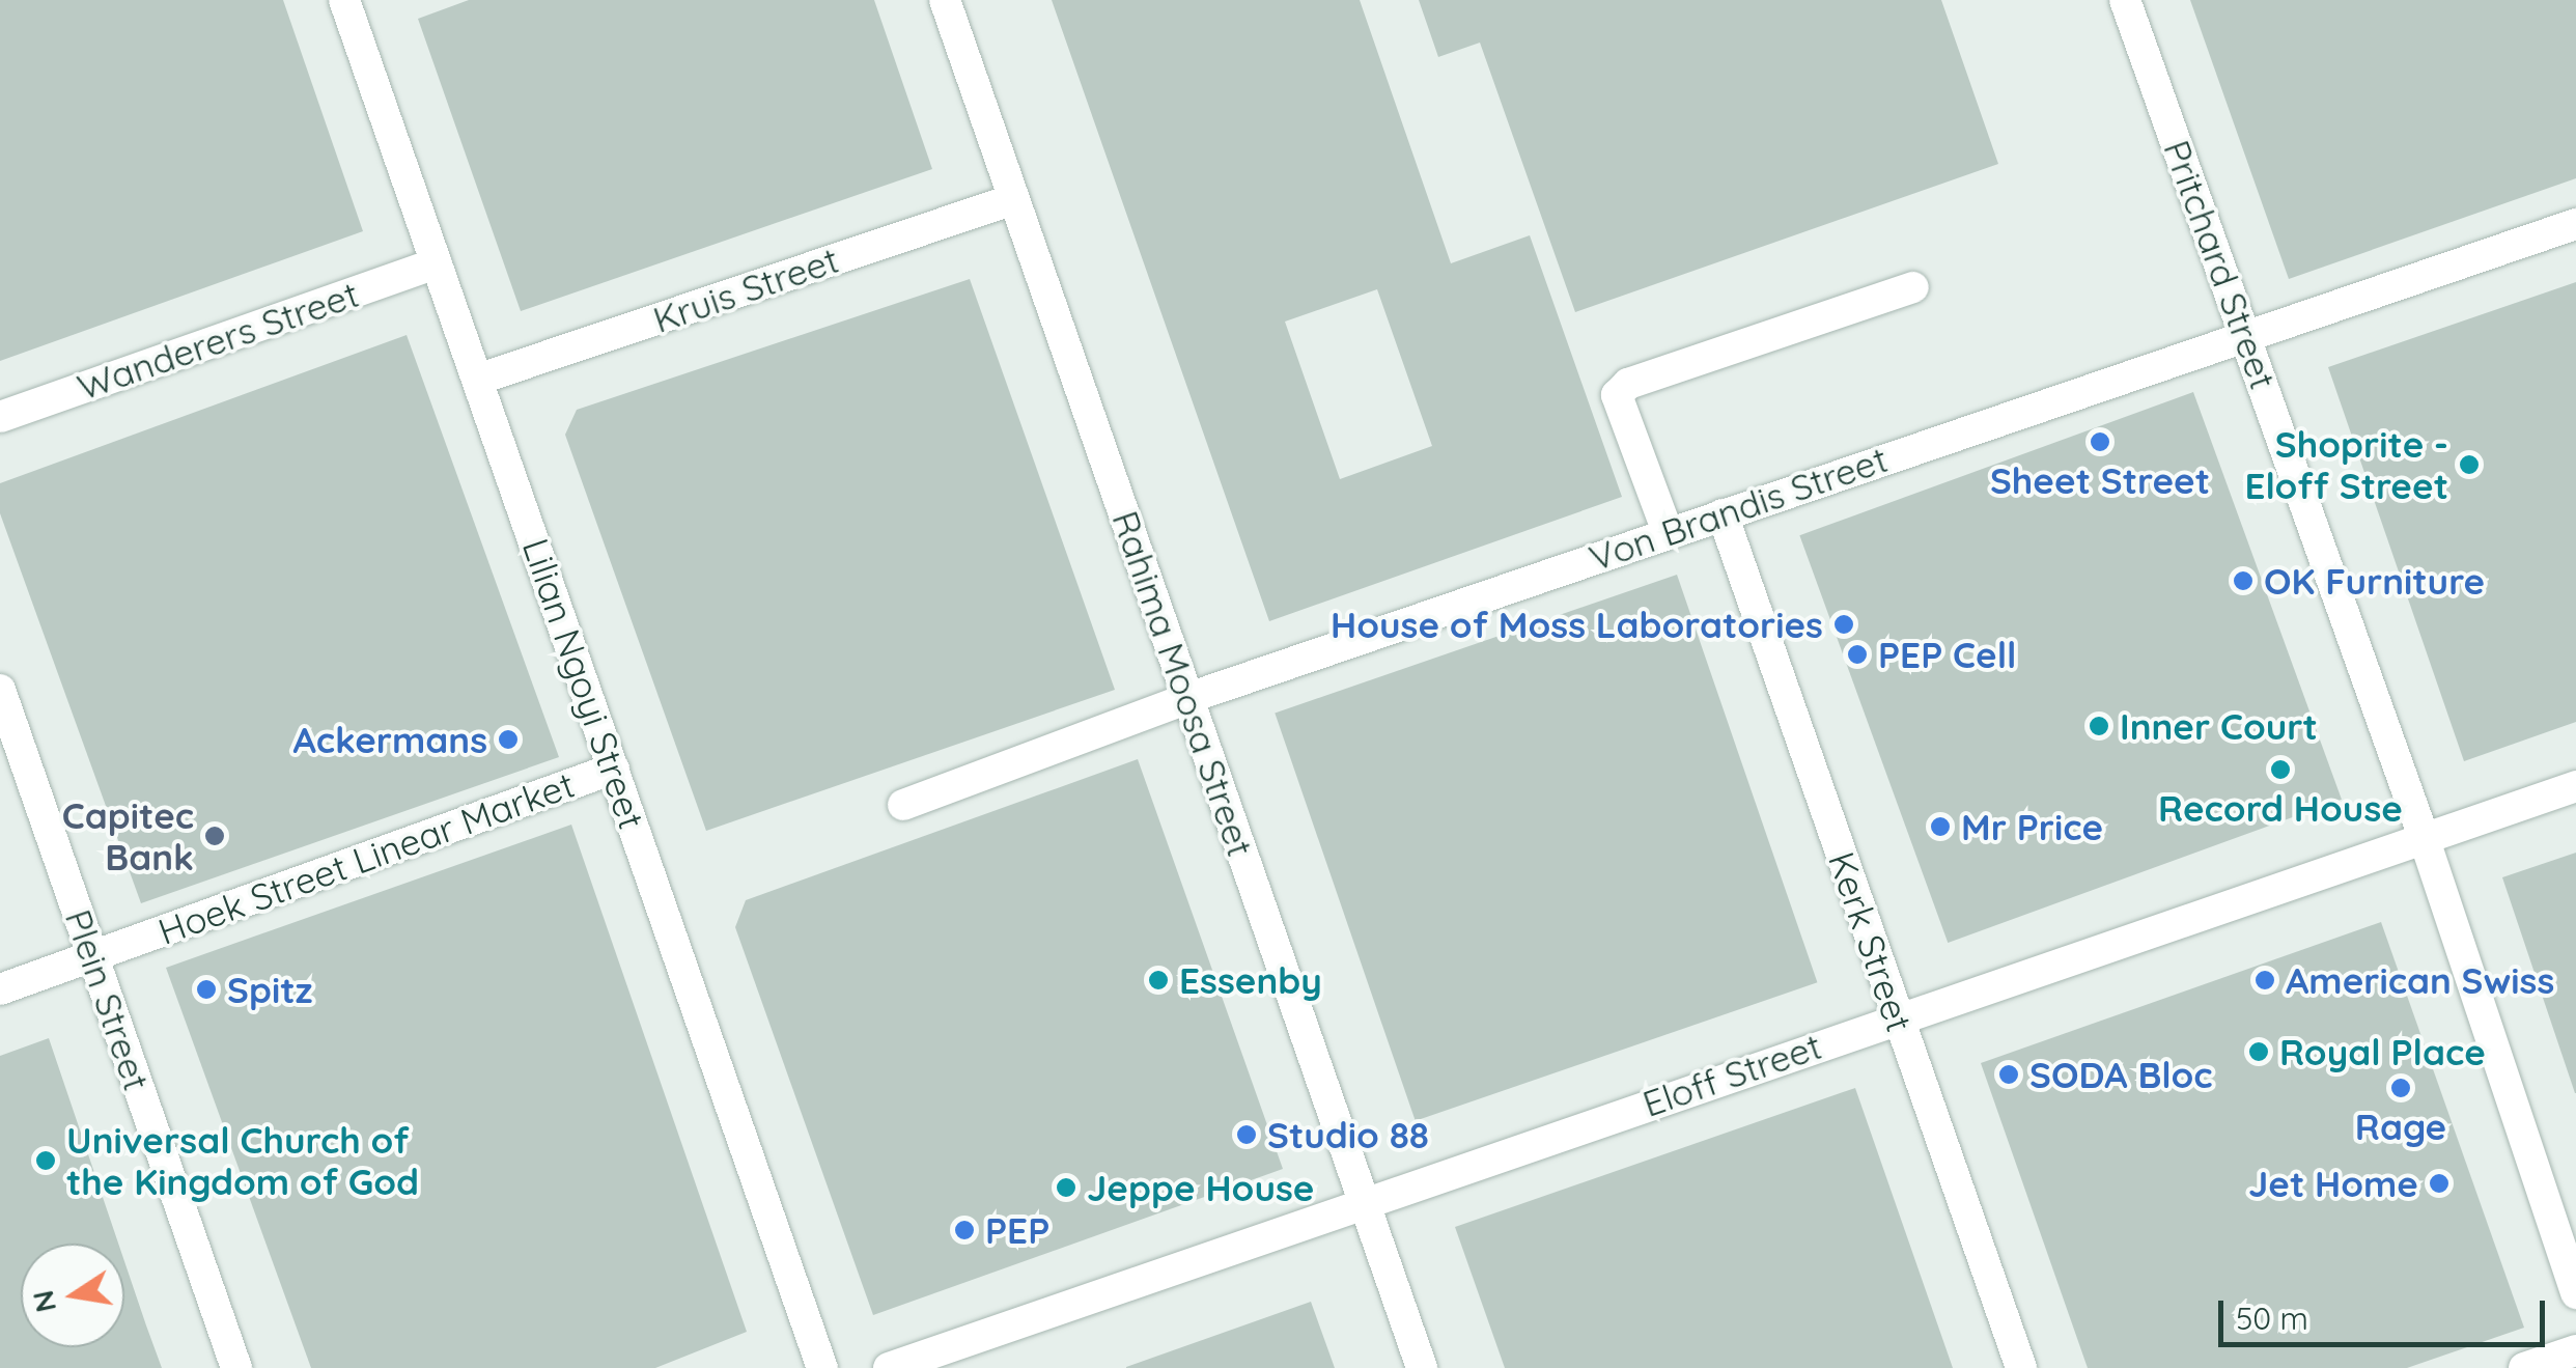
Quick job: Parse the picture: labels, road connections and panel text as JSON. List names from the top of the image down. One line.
{"streets":{"street":["Pritchard Street","Kruis Street","Wanderers Street","Von Brandis Street","Lilian Ngoyi Street","Rahima Moosa Street","Hoek Street Linear Market","Kerk Street","Plein Street","Eloff Street"]},"crossings":[["Pritchard Street","Von Brandis Street"],["Pritchard Street","Eloff Street"],["Kruis Street","Lilian Ngoyi Street"],["Kruis Street","Rahima Moosa Street"],["Wanderers Street","Lilian Ngoyi Street"],["Von Brandis Street","Rahima Moosa Street"],["Von Brandis Street","Kerk Street"],["Lilian Ngoyi Street","Hoek Street Linear Market"],["Rahima Moosa Street","Eloff Street"],["Hoek Street Linear Market","Plein Street"],["Kerk Street","Eloff Street"]],"places":["Sheet Street","Shoprite - Eloff Street","OK Furniture","House of Moss Laboratories","PEP Cell","Inner Court","Ackermans","Record House","Mr Price","Capitec Bank","Essenby","American Swiss","Spitz","Royal Place","SODA Bloc","Rage","Studio 88","Universal Church of the Kingdom of God","Jet Home","Jeppe House","PEP"],"scale_bar":"50 m","north":"left"}
